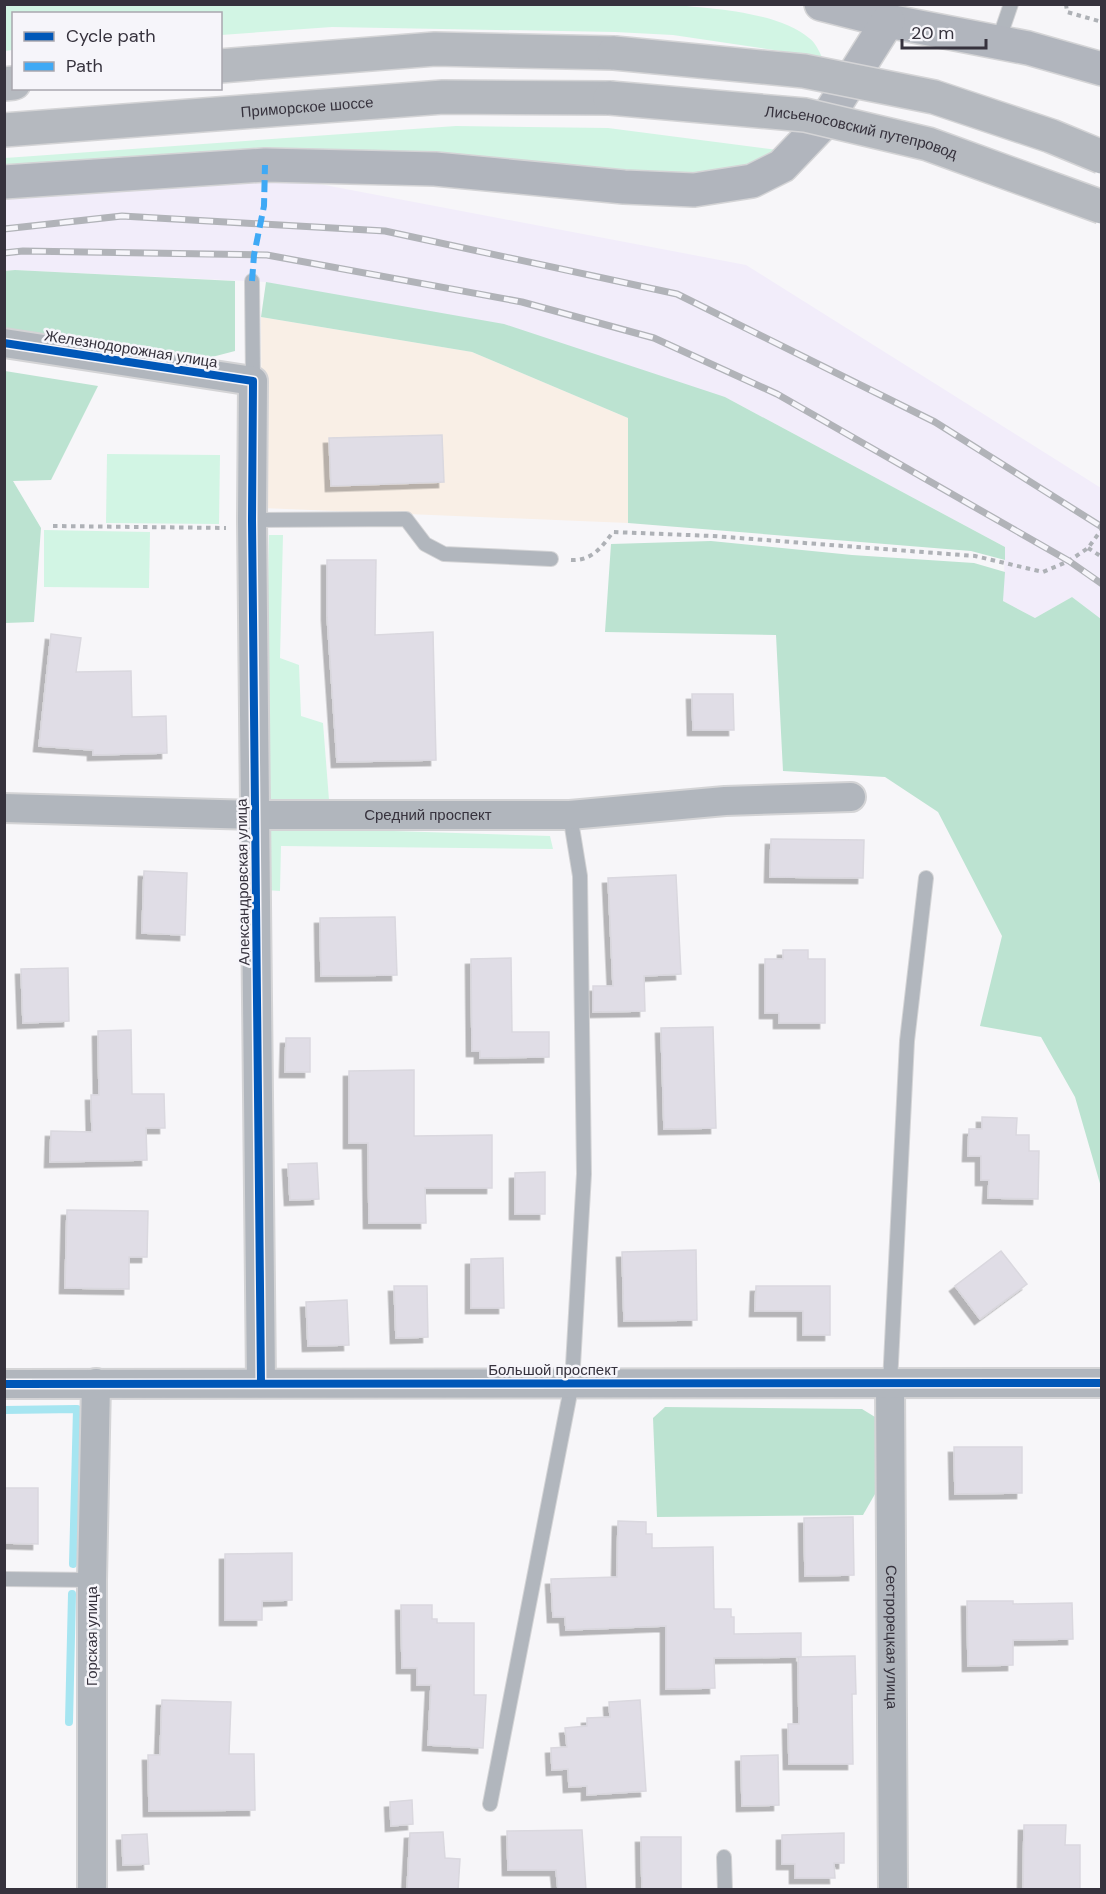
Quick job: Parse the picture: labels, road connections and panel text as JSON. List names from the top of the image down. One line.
{"streets":{"main road":["Приморское шоссе","Лисьеносовский путепровод"],"street":["Железнодорожная улица","Средний проспект","Александровская улица","Большой проспект","Горская улица","Сестрорецкая улица"]},"crossings":[["Приморское шоссе","Лисьеносовский путепровод"],["Железнодорожная улица","Александровская улица"],["Средний проспект","Александровская улица"],["Александровская улица","Большой проспект"],["Большой проспект","Горская улица"],["Большой проспект","Сестрорецкая улица"]],"legend":["Cycle path","Path"],"scale_bar":"20 m"}
